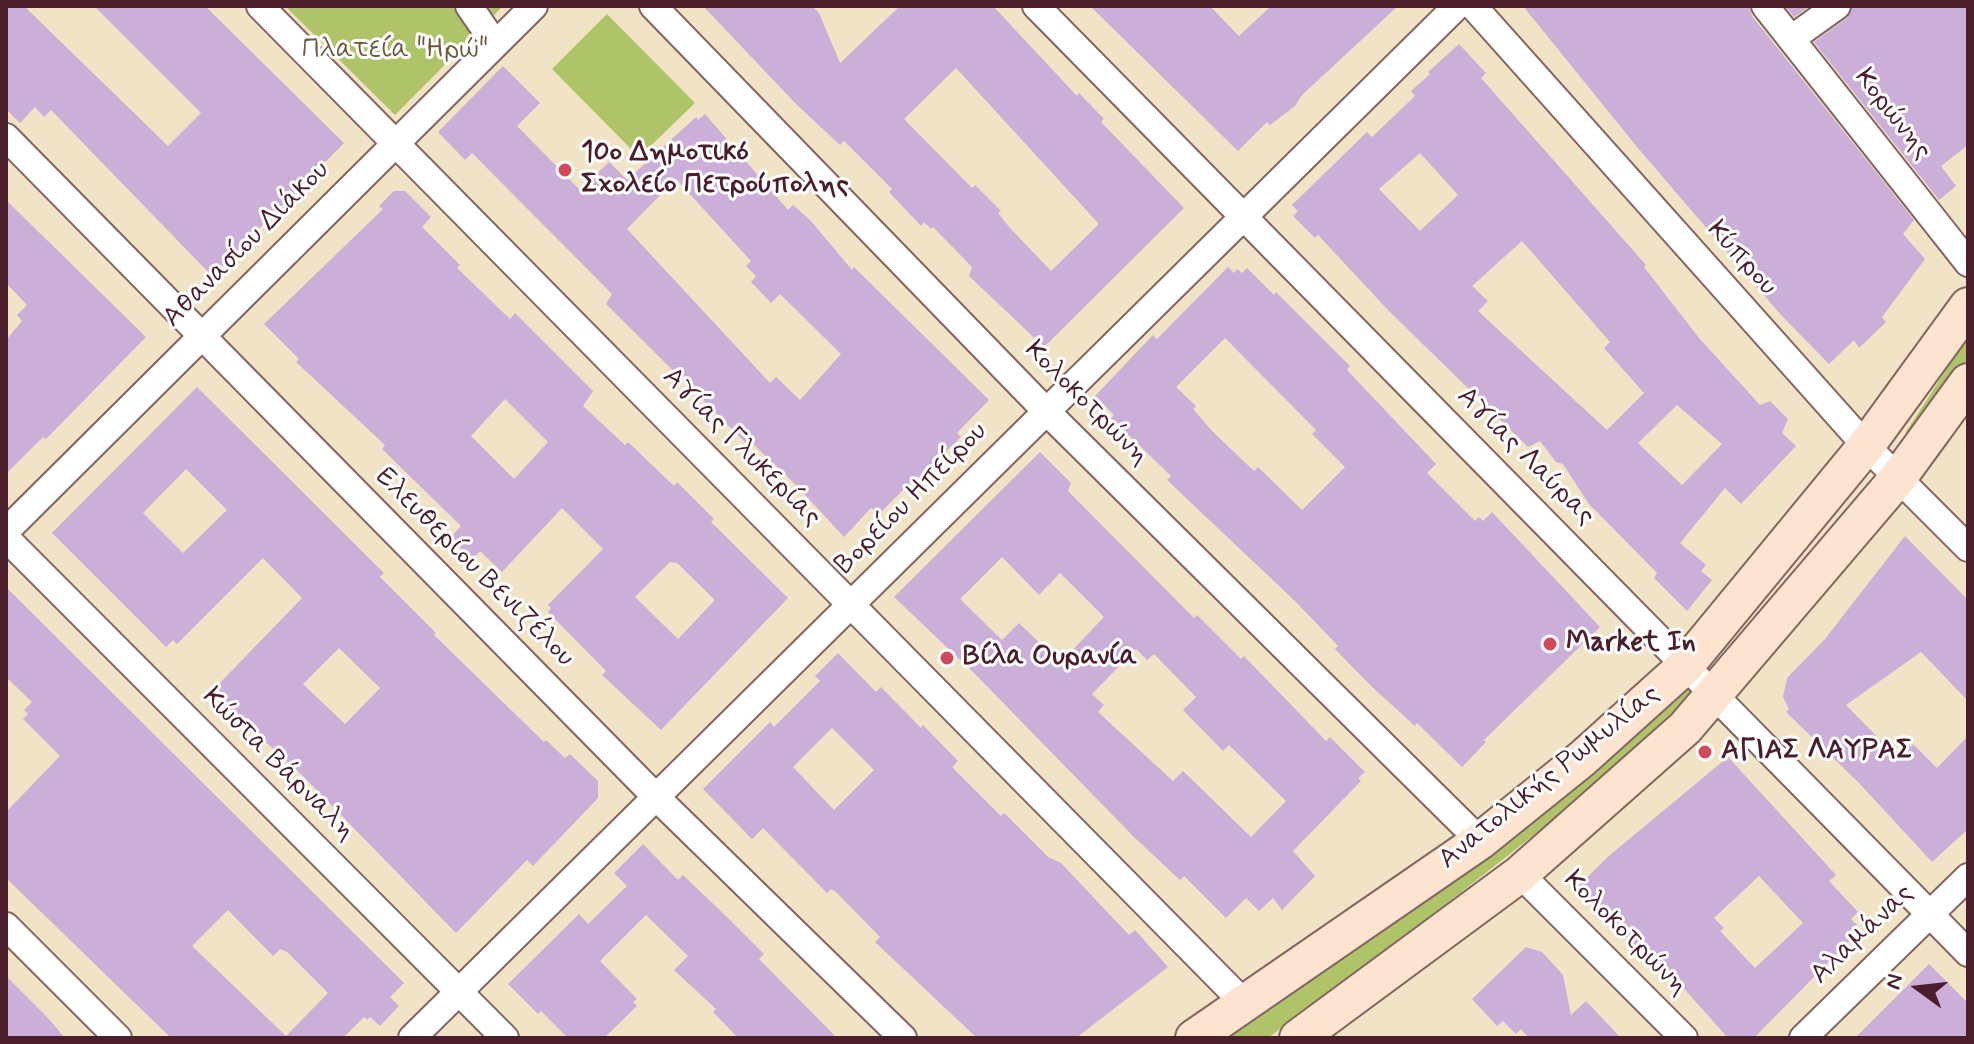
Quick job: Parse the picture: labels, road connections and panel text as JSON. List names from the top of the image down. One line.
{"streets":{"main road":["Ανατολικής Ρωμυλίας"],"street":["Κορώνης","Αθανασίου Διάκου","Κύπρου","Κολοκοτρώνη","Αγίας Γλυκερίας","Αγίας Λαύρας","Βορείου Ηπείρου","Ελευθερίου Βενιζέλου","Κώστα Βάρναλη","Αλαμάνας"]},"crossings":[["Αθανασίου Διάκου","Αγίας Γλυκερίας"],["Αθανασίου Διάκου","Ελευθερίου Βενιζέλου"],["Κύπρου","Ανατολικής Ρωμυλίας"],["Κολοκοτρώνη","Βορείου Ηπείρου"],["Κολοκοτρώνη","Ανατολικής Ρωμυλίας"],["Αγίας Γλυκερίας","Βορείου Ηπείρου"],["Αγίας Γλυκερίας","Ανατολικής Ρωμυλίας"],["Αγίας Λαύρας","Βορείου Ηπείρου"],["Αγίας Λαύρας","Ανατολικής Ρωμυλίας"],["Αγίας Λαύρας","Αλαμάνας"],["Βορείου Ηπείρου","Ελευθερίου Βενιζέλου"],["Βορείου Ηπείρου","Κώστα Βάρναλη"]],"parks":["Πλατεία \"Ηρώ\""],"places":["10ο Δημοτικό Σχολείο Πετρούπολης","Market In","Βίλα Ουρανία","ΑΓΙΑΣ ΛΑΥΡΑΣ"],"north":"left"}
